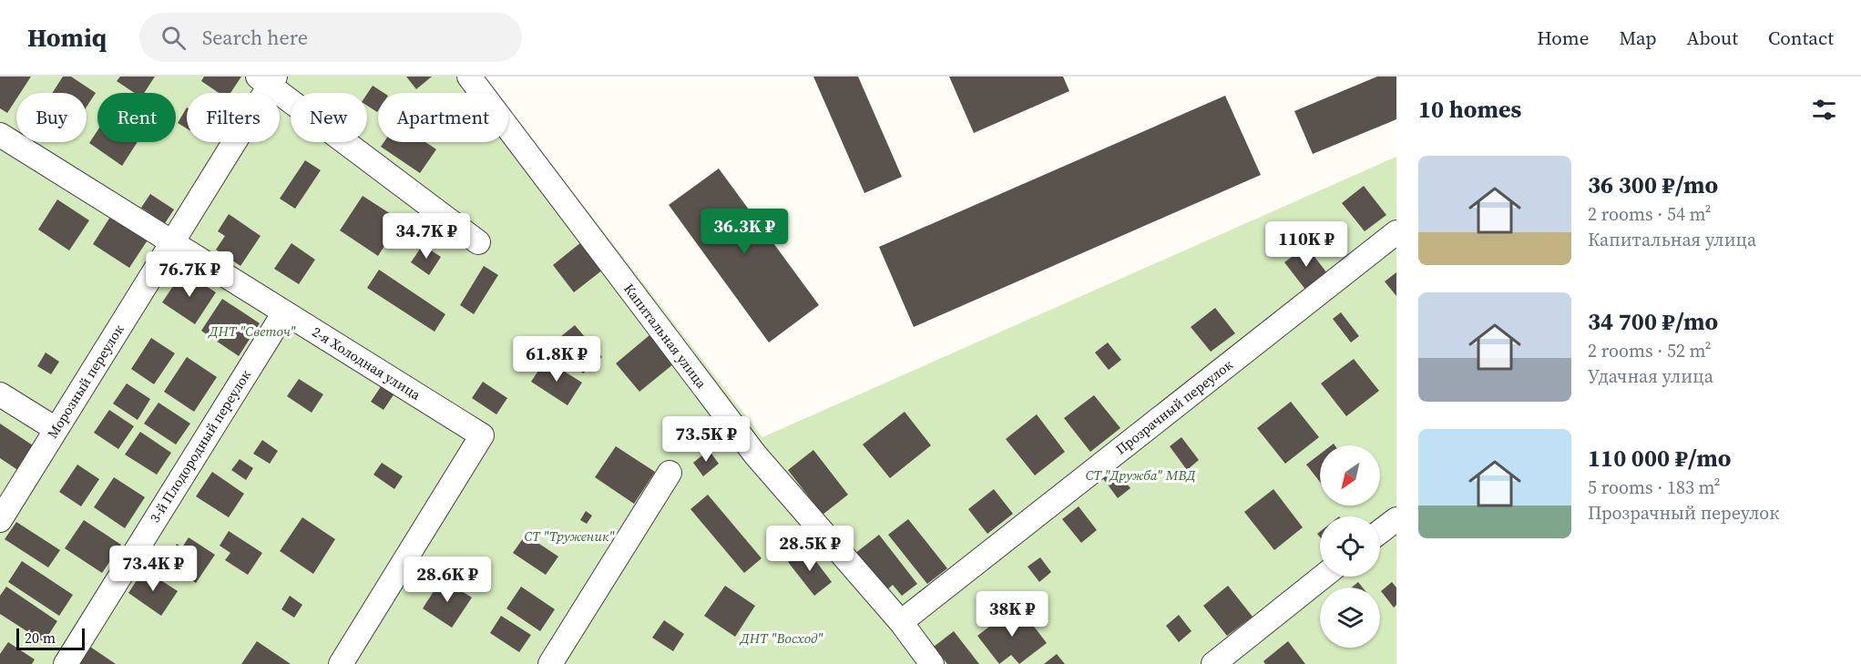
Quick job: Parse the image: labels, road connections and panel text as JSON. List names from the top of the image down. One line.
{"streets":{"street":["Капитальная улица","2-я Холодная улица","Морозный переулок","Прозрачный переулок","3-й Плодородный переулок"]},"crossings":[["Капитальная улица","Прозрачный переулок"],["2-я Холодная улица","Морозный переулок"],["2-я Холодная улица","3-й Плодородный переулок"]],"parks":["ДНТ \"Светоч\"","СТ \"Дружба\" МВД","СТ \"Труженик\"","ДНТ \"Восход\""],"scale_bar":"20 m","north":"bottom left","page":{"header":"Homiq","search":"Search here","nav":["Home","Map","About","Contact"],"heading":"10 homes","chip":["Buy","Rent","Filters","New","Apartment"],"list":[{"name":"36 300 ₽/mo","note":"2 rooms · 54 m² · Капитальная улица"},{"name":"34 700 ₽/mo","note":"2 rooms · 52 m² · Удачная улица"},{"name":"110 000 ₽/mo","note":"5 rooms · 183 m² · Прозрачный переулок"}],"price":["36.3K ₽","34.7K ₽","110K ₽","76.7K ₽","61.8K ₽","73.5K ₽","28.5K ₽","73.4K ₽","28.6K ₽","38K ₽"],"scale":"20 m"}}
